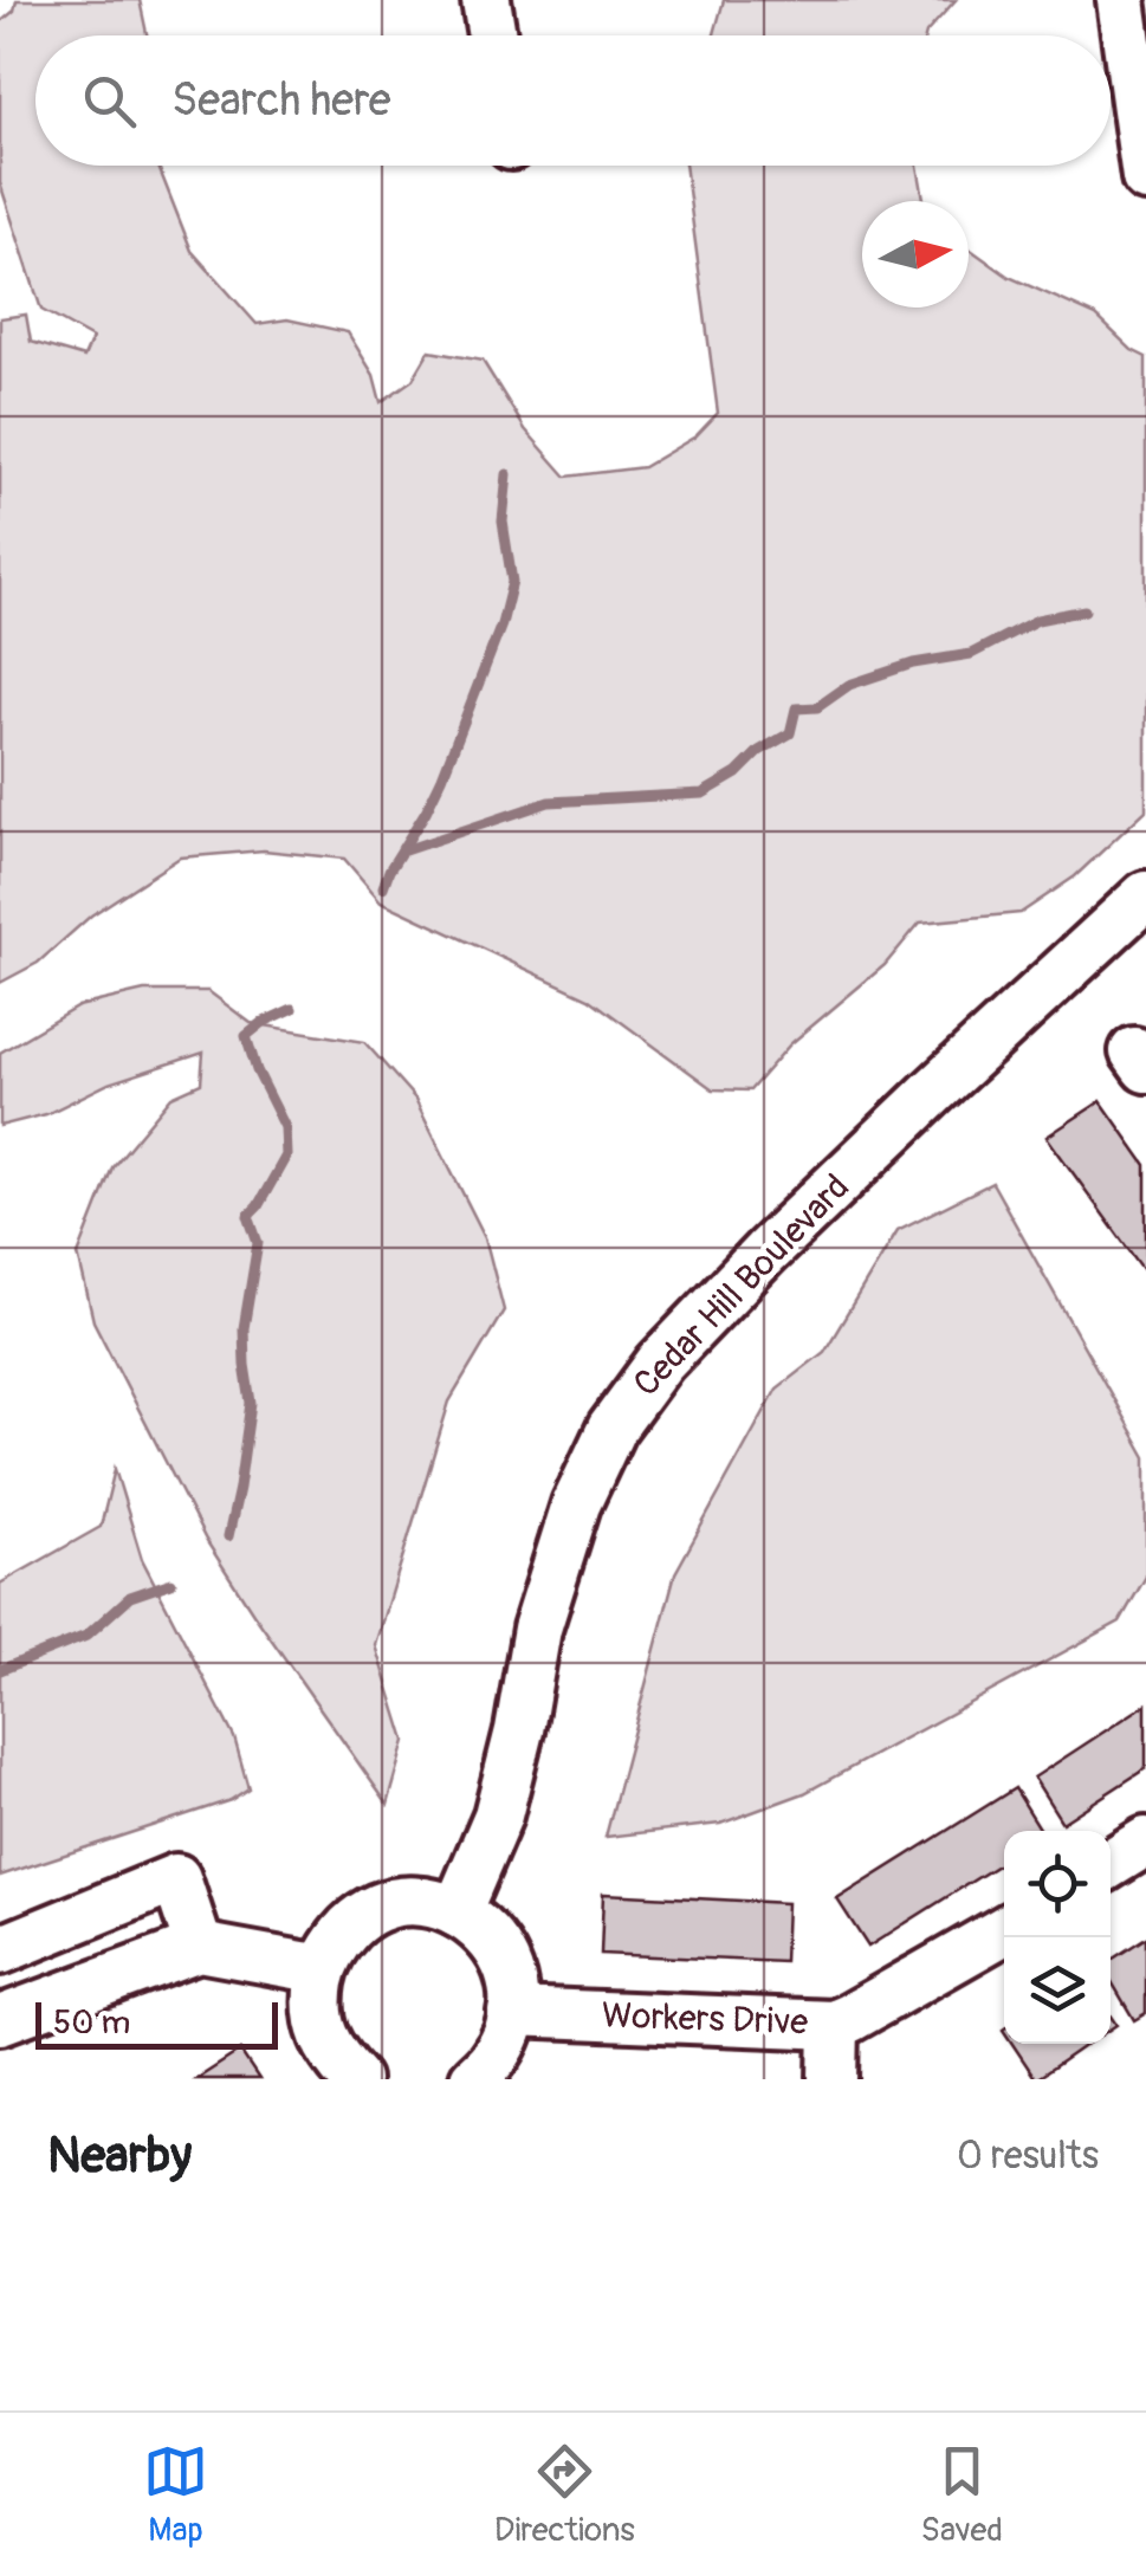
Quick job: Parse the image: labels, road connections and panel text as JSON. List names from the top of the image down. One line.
{"streets":{"street":["Cedar Hill Boulevard","Workers Drive"]},"scale_bar":"50 m","north":"right","page":{"search":"Search here","scale":"50 m","heading":["Nearby","0 results"],"nav":["Map","Directions","Saved"]}}
